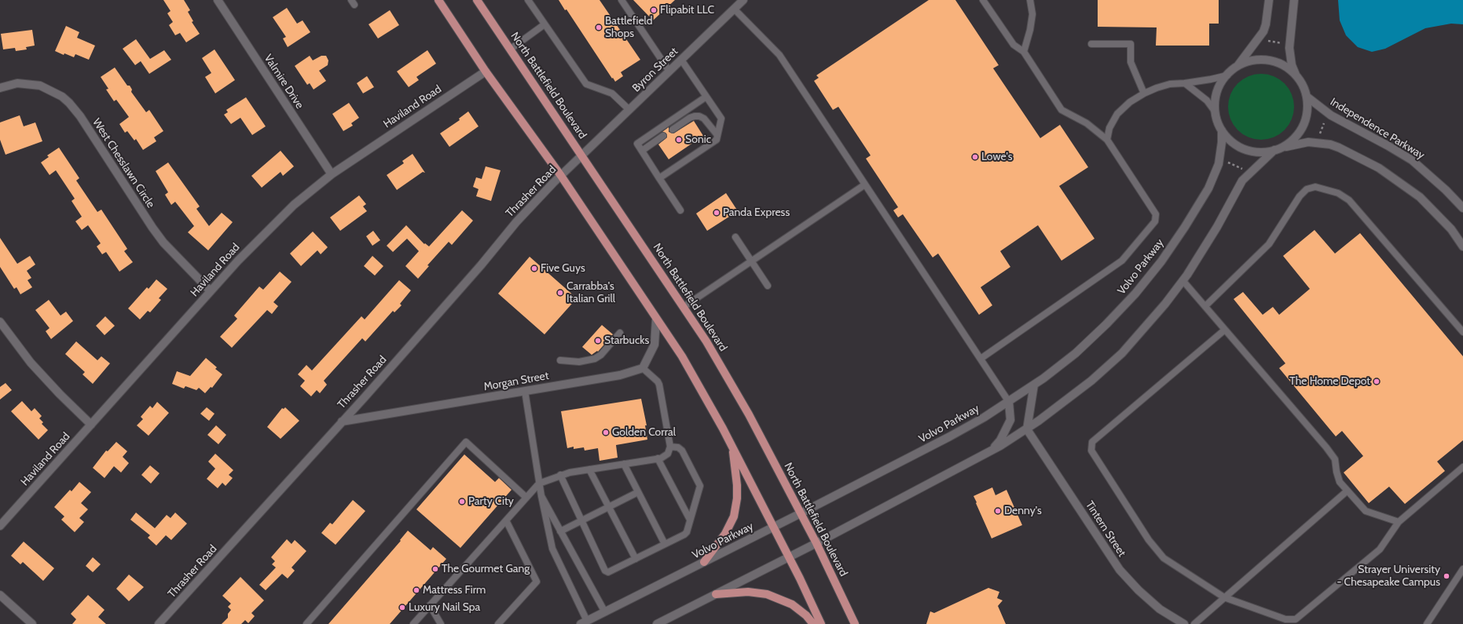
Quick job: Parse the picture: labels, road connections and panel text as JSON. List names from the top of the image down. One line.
{"streets":{"main road":["North Battlefield Boulevard"],"street":["Byron Street","Valmire Drive","Haviland Road","Independence Parkway","West Chesslawn Circle","Thrasher Road","Volvo Parkway","Morgan Street","Tintern Street"]},"crossings":[["Byron Street","North Battlefield Boulevard"],["Byron Street","Thrasher Road"],["Valmire Drive","Haviland Road"],["North Battlefield Boulevard","Thrasher Road"],["North Battlefield Boulevard","Volvo Parkway"],["Haviland Road","West Chesslawn Circle"],["Independence Parkway","Volvo Parkway"],["Thrasher Road","Morgan Street"],["Volvo Parkway","Tintern Street"]],"places":["Flipabit LLC","Battlefield Shops","Sonic","Lowe's","Panda Express","Five Guys","Carrabba's Italian Grill","Starbucks","The Home Depot","Golden Corral","Party City","Denny's","The Gourmet Gang","Strayer University - Chesapeake Campus","Mattress Firm","Luxury Nail Spa"]}
